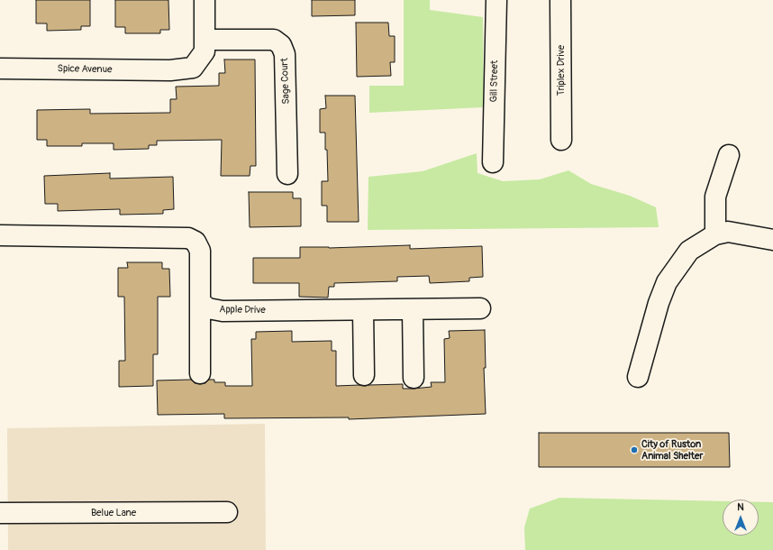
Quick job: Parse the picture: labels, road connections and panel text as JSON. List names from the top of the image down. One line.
{"streets":{"street":["Spice Avenue","Triplex Drive","Sage Court","Gill Street","Apple Drive","Belue Lane"]},"crossings":[["Spice Avenue","Sage Court"]],"places":["City of Ruston Animal Shelter"],"north":"top"}
